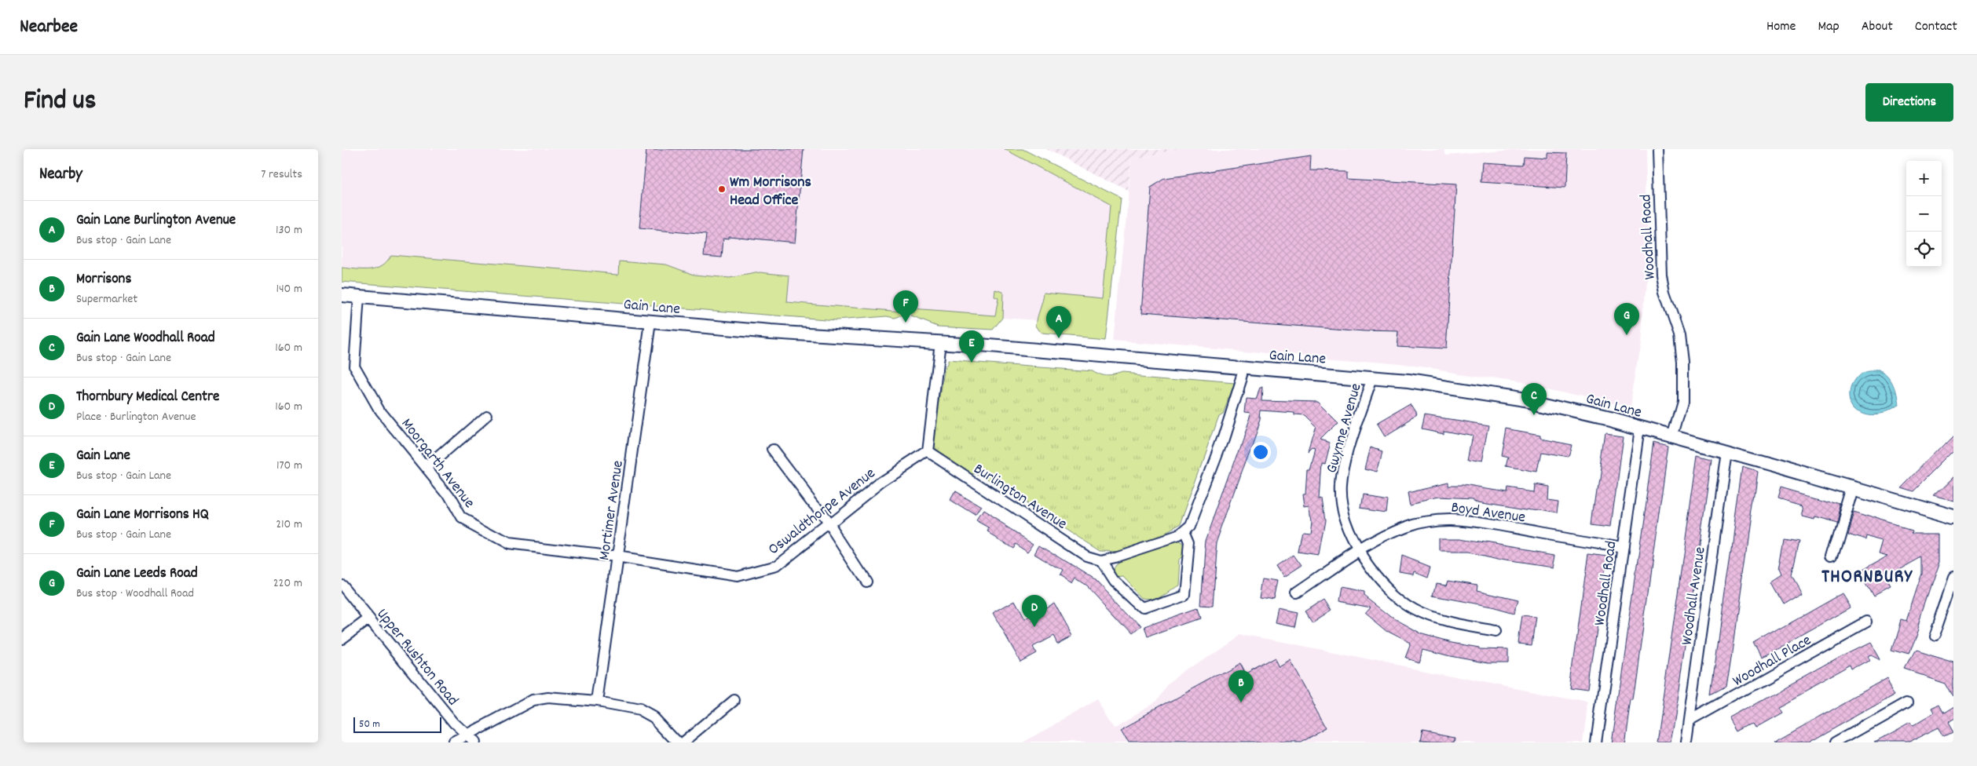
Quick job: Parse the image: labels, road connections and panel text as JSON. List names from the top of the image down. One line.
{"streets":{"street":["Woodhall Road","Gain Lane","Gwynne Avenue","Moorgarth Avenue","Burlington Avenue","Mortimer Avenue","Oswaldthorpe Avenue","Boyd Avenue","Woodhall Avenue","Upper Rushton Road","Woodhall Place"]},"crossings":[["Woodhall Road","Gain Lane"],["Woodhall Road","Boyd Avenue"],["Gain Lane","Gwynne Avenue"],["Gain Lane","Moorgarth Avenue"],["Gain Lane","Mortimer Avenue"],["Gain Lane","Woodhall Avenue"],["Gwynne Avenue","Boyd Avenue"],["Moorgarth Avenue","Mortimer Avenue"],["Moorgarth Avenue","Oswaldthorpe Avenue"],["Burlington Avenue","Oswaldthorpe Avenue"],["Mortimer Avenue","Oswaldthorpe Avenue"],["Woodhall Avenue","Woodhall Place"]],"districts":["THORNBURY"],"places":["Wm Morrisons Head Office"],"scale_bar":"50 m","page":{"header":"Nearbee","nav":["Home","Map","About","Contact"],"title":"Find us","buttons":"Directions","heading":["Nearby","7 results"],"map_buttons":["+","−"],"list":[{"mark":"A","name":"Gain Lane Burlington Avenue","note":"Bus stop · Gain Lane","value":"130 m"},{"mark":"B","name":"Morrisons","note":"Supermarket","value":"140 m"},{"mark":"C","name":"Gain Lane Woodhall Road","note":"Bus stop · Gain Lane","value":"160 m"},{"mark":"D","name":"Thornbury Medical Centre","note":"Place · Burlington Avenue","value":"160 m"},{"mark":"E","name":"Gain Lane","note":"Bus stop · Gain Lane","value":"170 m"},{"mark":"F","name":"Gain Lane Morrisons HQ","note":"Bus stop · Gain Lane","value":"210 m"},{"mark":"G","name":"Gain Lane Leeds Road","note":"Bus stop · Woodhall Road","value":"220 m"}],"pins":["F","G","A","E","C","D","B"],"scale":"50 m"}}
